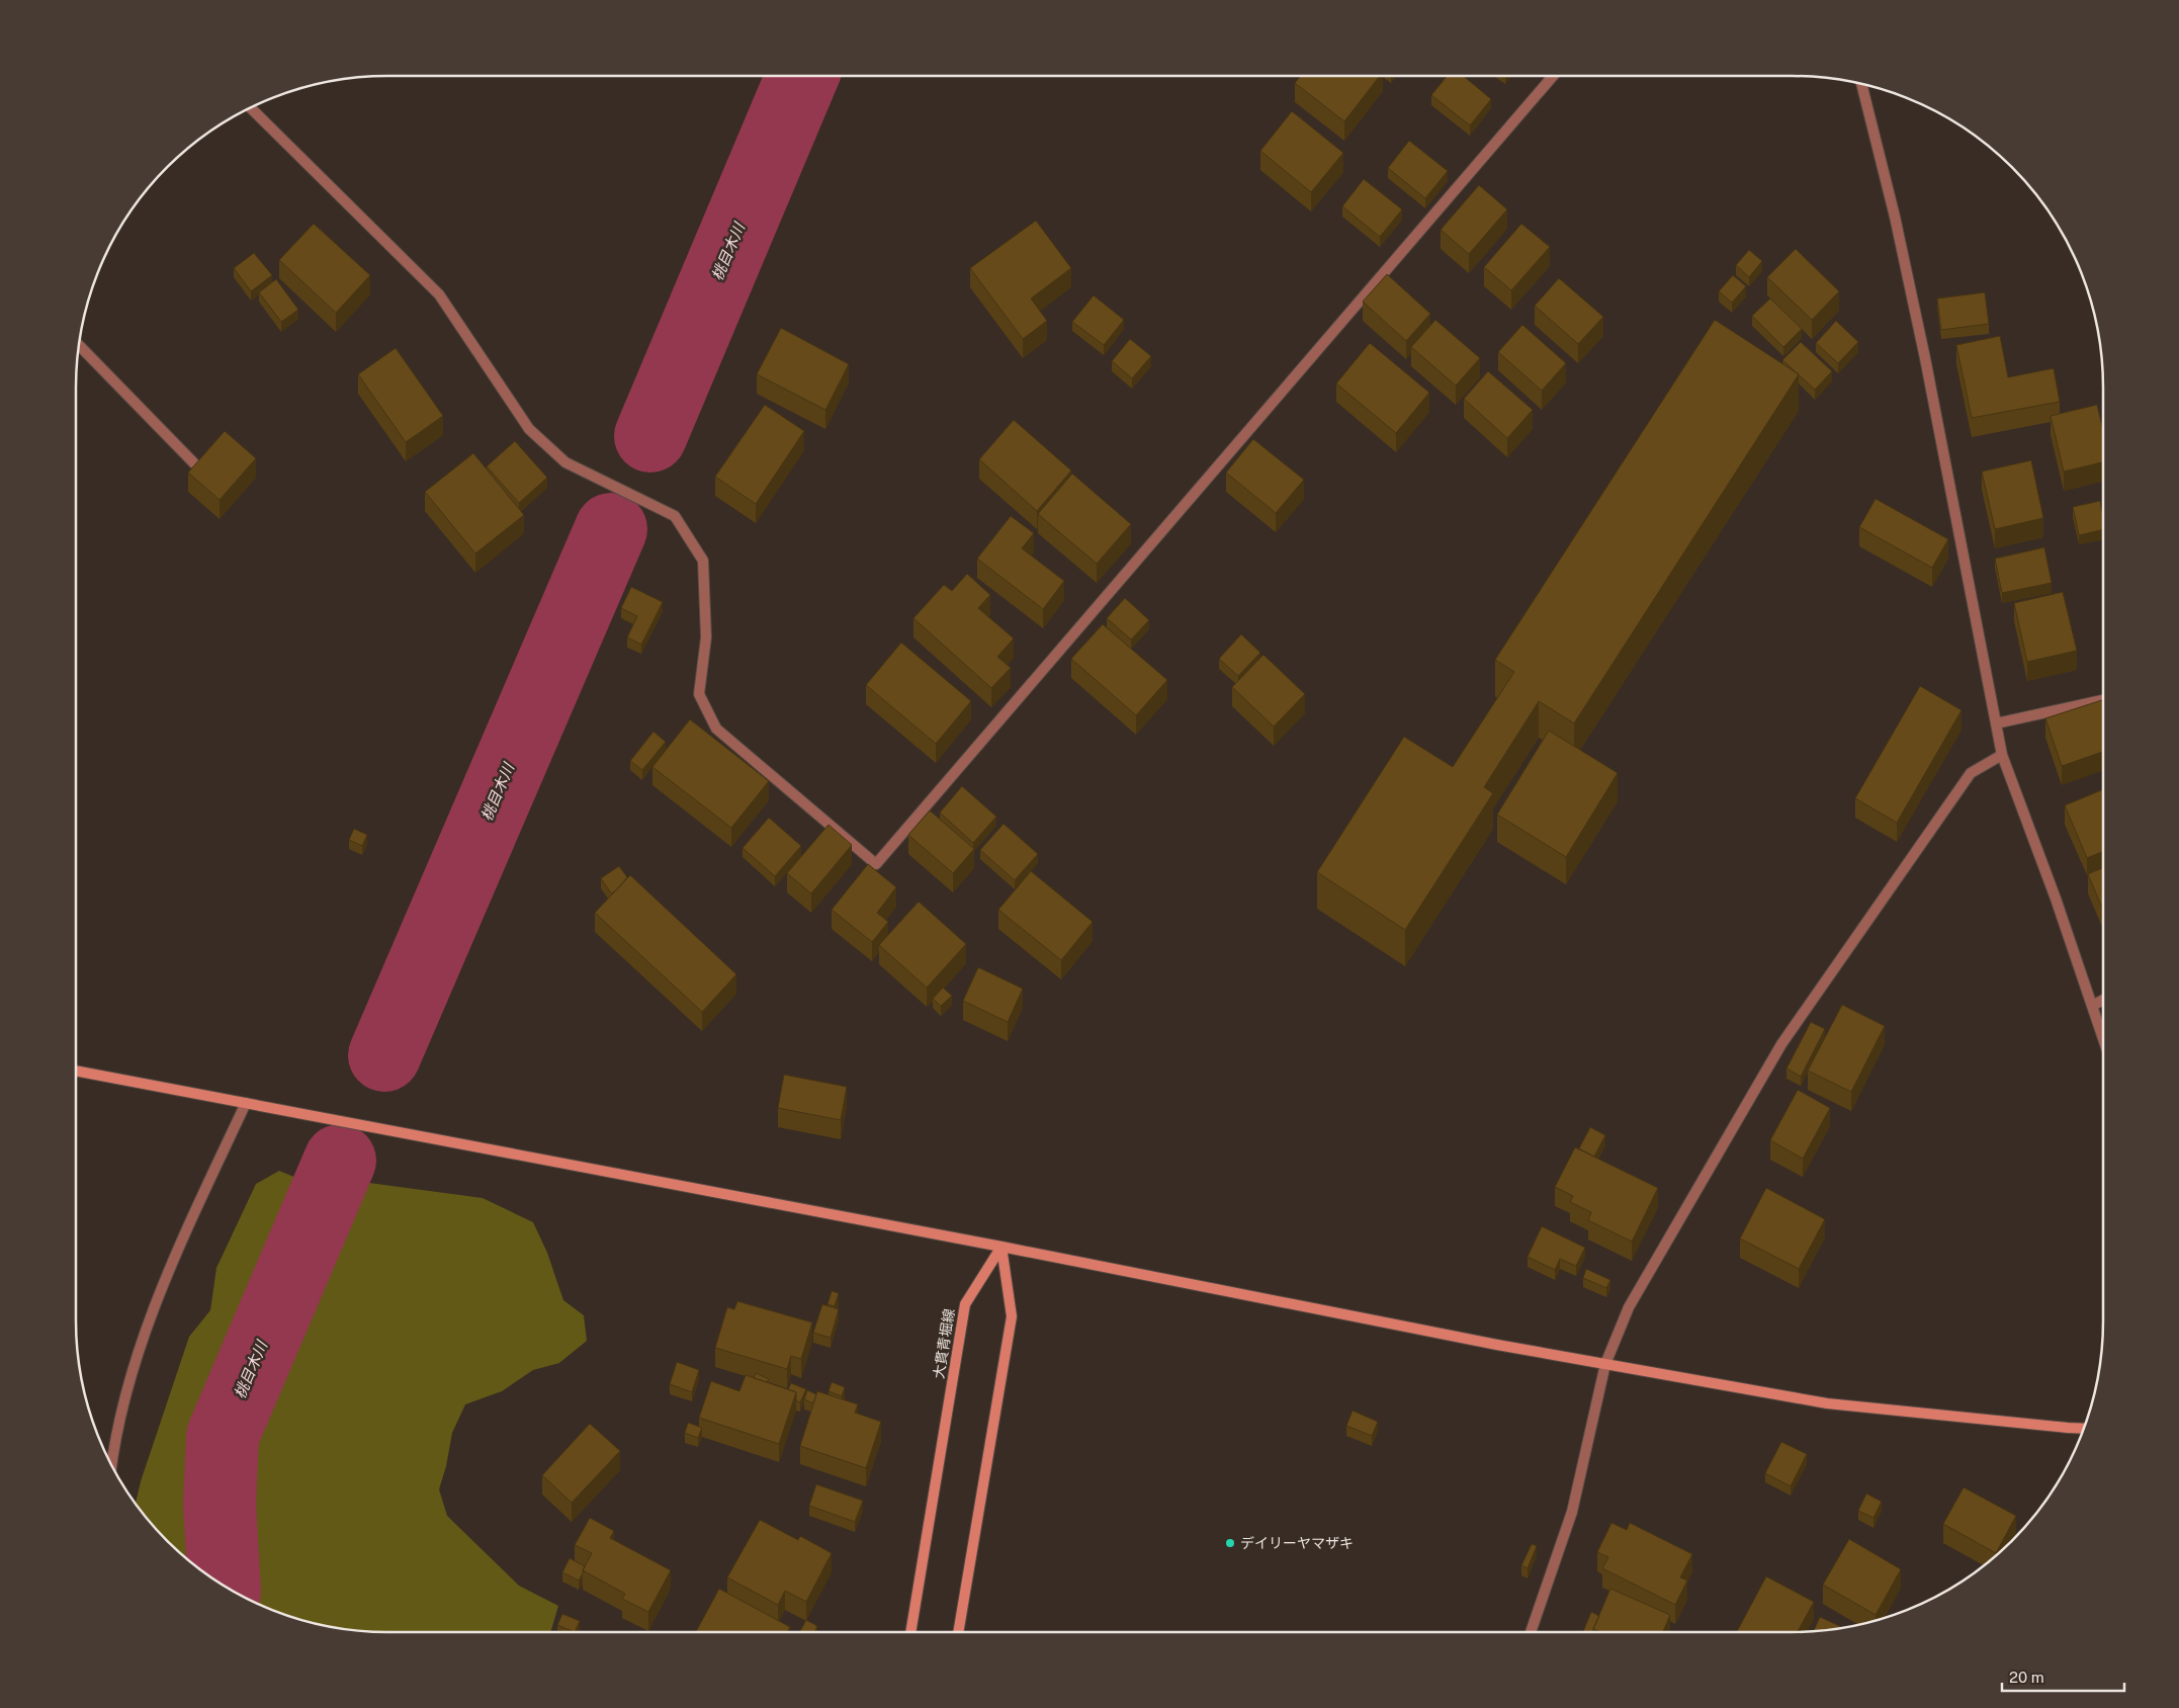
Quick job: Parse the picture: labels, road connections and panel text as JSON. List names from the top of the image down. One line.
{"streets":{"street":["大貫青堀線"]},"water":["桃目木川"],"places":["デイリーヤマザキ"],"scale_bar":"20 m"}
